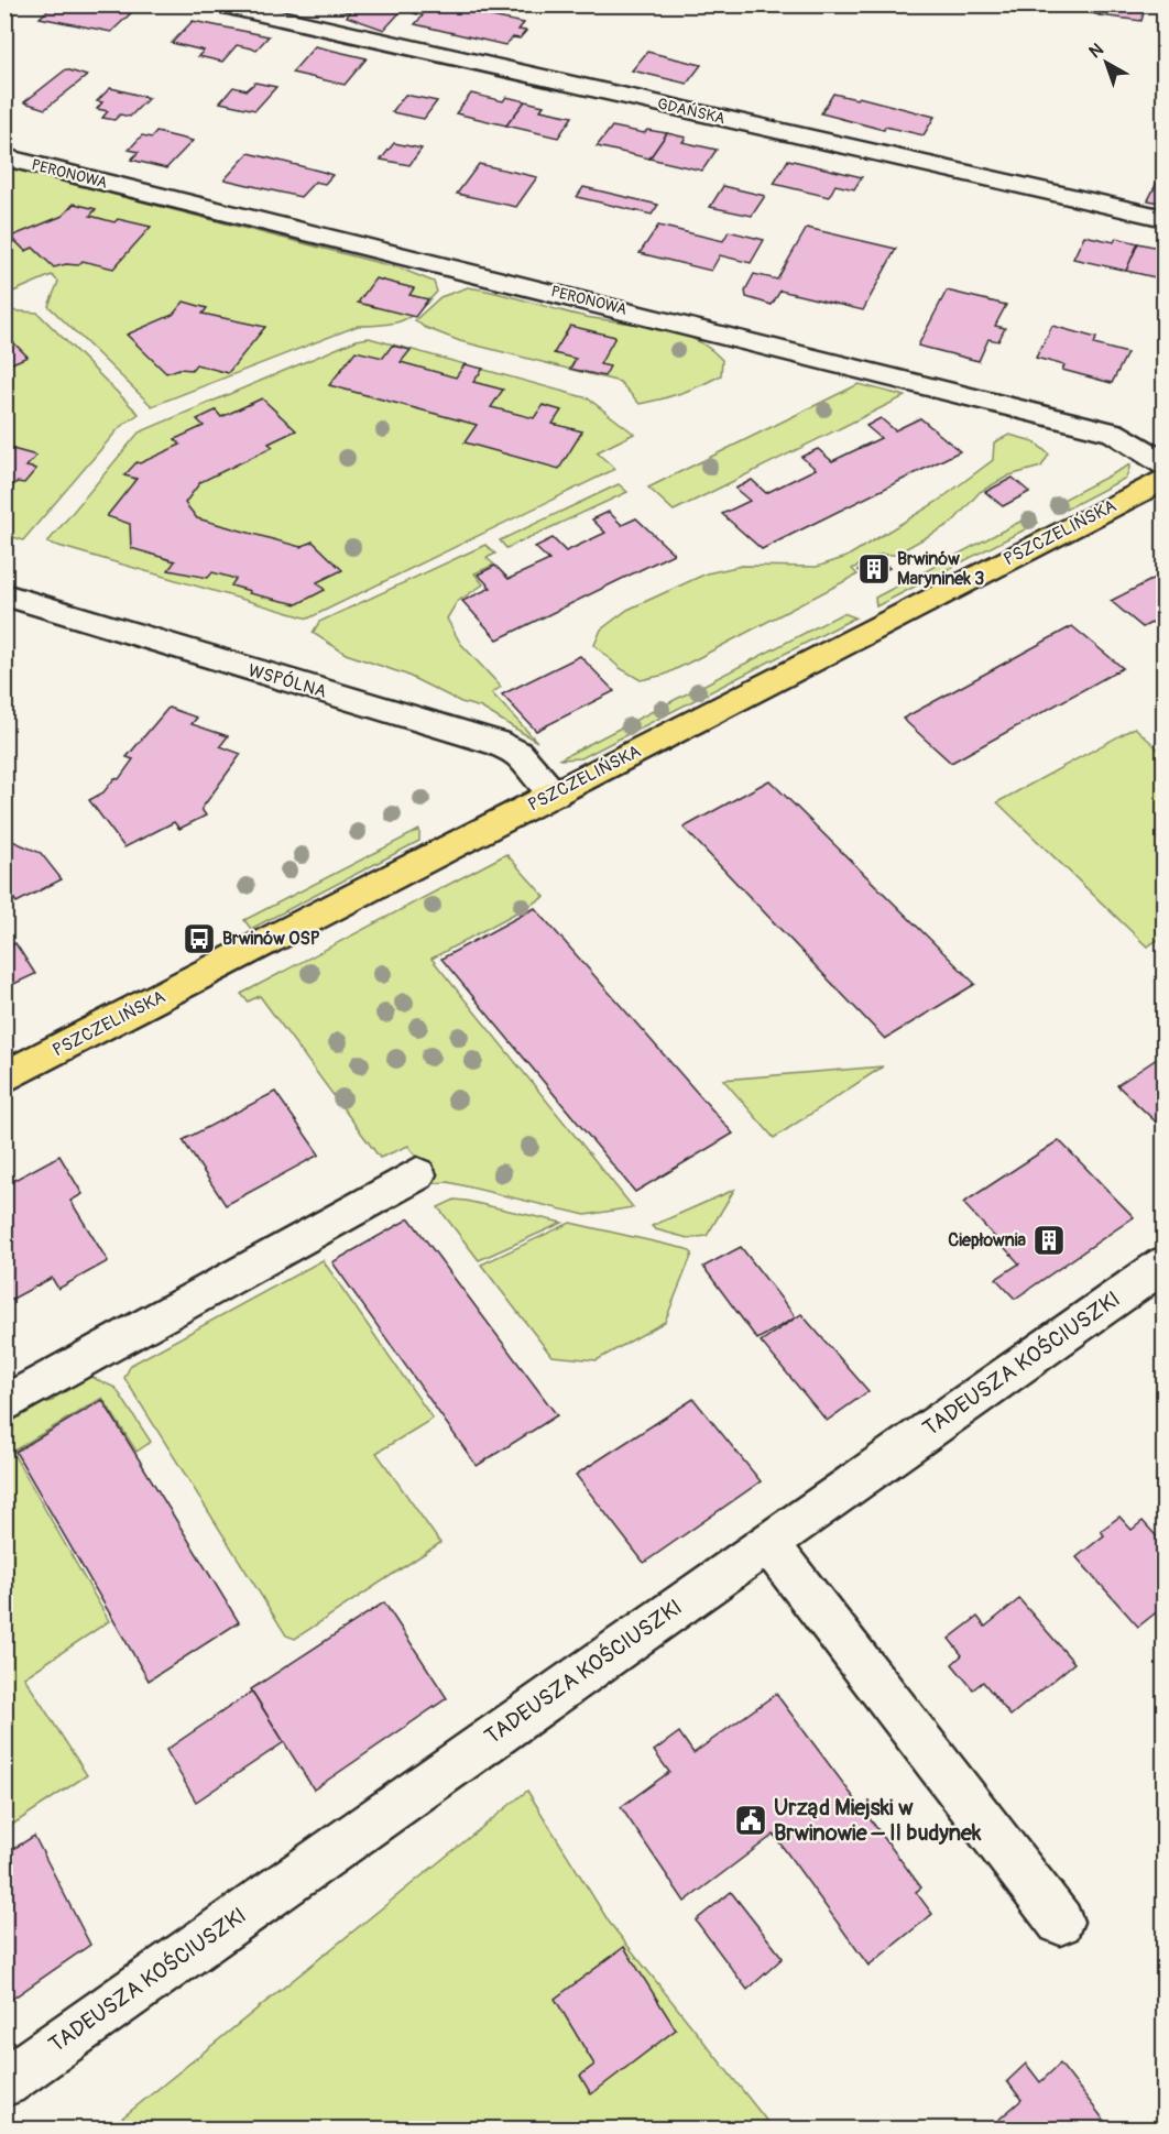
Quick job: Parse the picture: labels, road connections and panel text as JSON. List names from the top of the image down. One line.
{"streets":{"main road":["PSZCZELIŃSKA"],"street":["GDAŃSKA","PERONOWA","WSPÓLNA","TADEUSZA KOŚCIUSZKI"]},"crossings":[["PSZCZELIŃSKA","WSPÓLNA"]],"places":{"building":["Brwinów Maryninek 3","Ciepłownia"],"bus stop":["Brwinów OSP"],"public building":["Urząd Miejski w Brwinowie – II budynek"]},"north":"top left"}
